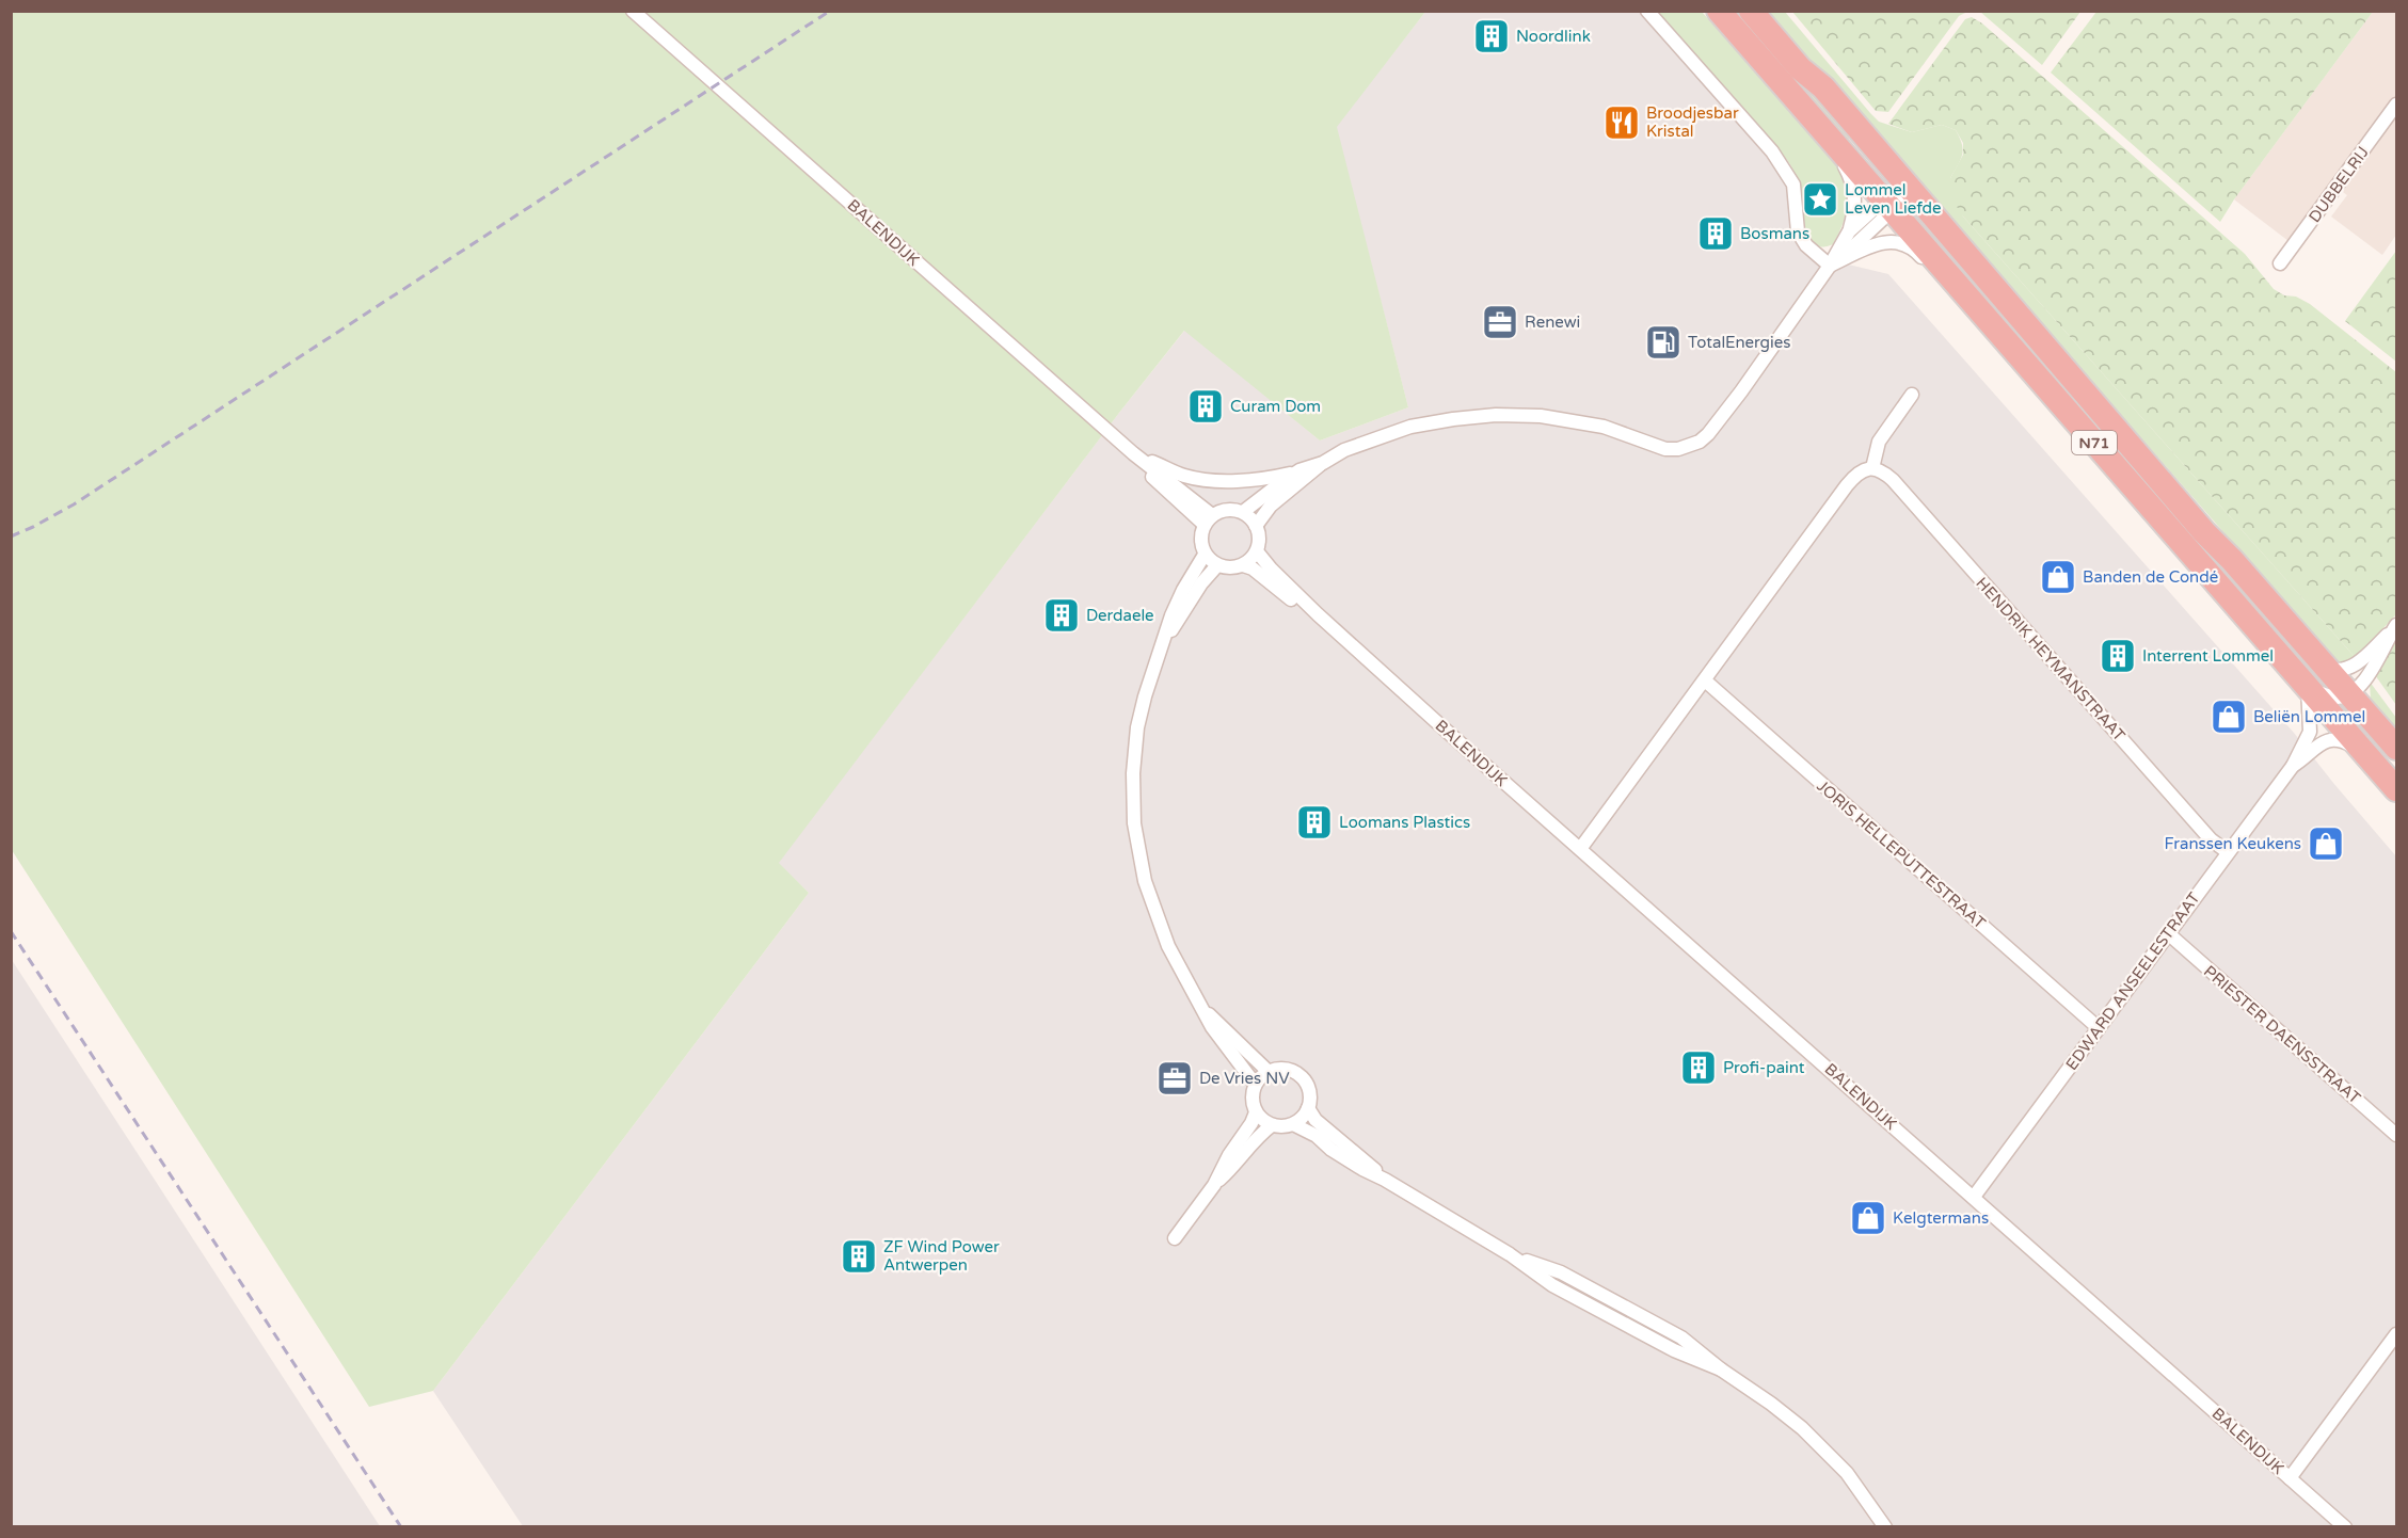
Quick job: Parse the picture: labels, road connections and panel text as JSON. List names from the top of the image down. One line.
{"streets":{"highway":["N71"],"street":["DUBBELRIJ","BALENDIJK","HENDRIK HEYMANSTRAAT","JORIS HELLEPUTTESTRAAT","EDWARD ANSEELESTRAAT","PRIESTER DAENSSTRAAT"]},"crossings":[["BALENDIJK","EDWARD ANSEELESTRAAT"],["N71","EDWARD ANSEELESTRAAT"],["HENDRIK HEYMANSTRAAT","EDWARD ANSEELESTRAAT"],["JORIS HELLEPUTTESTRAAT","EDWARD ANSEELESTRAAT"],["EDWARD ANSEELESTRAAT","PRIESTER DAENSSTRAAT"]],"places":{"building":["Noordlink","Bosmans","Curam Dom","Derdaele","Interrent Lommel","Loomans Plastics","Profi-paint","ZF Wind Power Antwerpen"],"restaurant":["Broodjesbar Kristal"],"place":["Lommel Leven Liefde"],"office":["Renewi","De Vries NV"],"fuel station":["TotalEnergies"],"shop":["Banden de Condé","Beliën Lommel","Franssen Keukens","Kelgtermans"]}}
